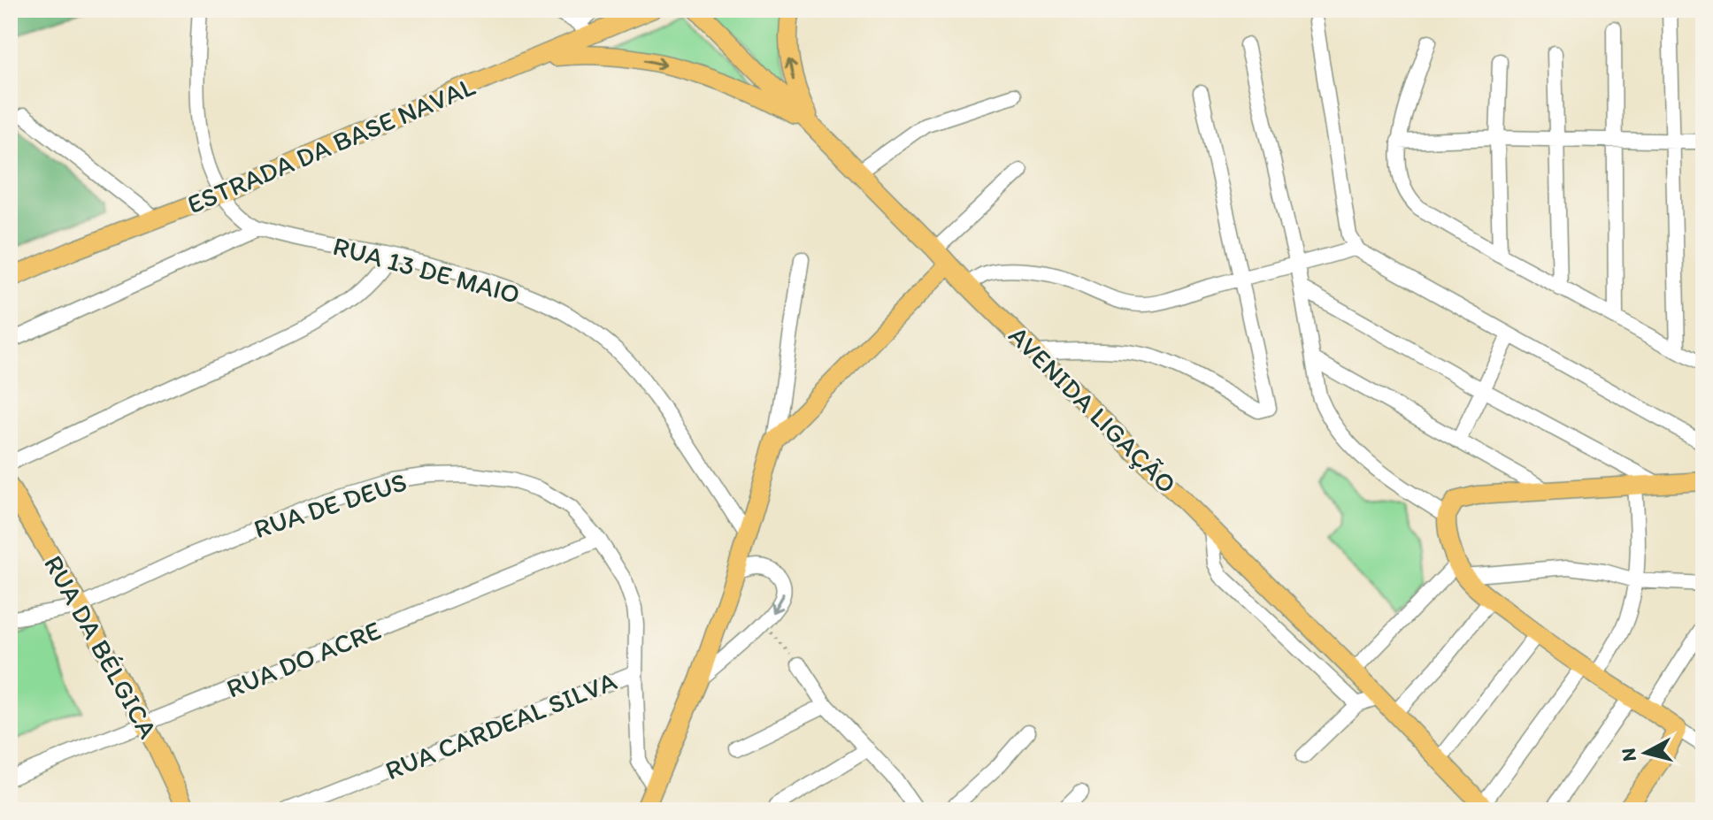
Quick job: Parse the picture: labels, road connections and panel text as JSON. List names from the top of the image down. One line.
{"streets":{"main road":["ESTRADA DA BASE NAVAL","AVENIDA LIGAÇÃO","RUA DA BÉLGICA"],"street":["RUA 13 DE MAIO","RUA DE DEUS","RUA DO ACRE","RUA CARDEAL SILVA"]},"crossings":[["RUA DE DEUS","RUA DA BÉLGICA"],["RUA DE DEUS","RUA DO ACRE"],["RUA DE DEUS","RUA CARDEAL SILVA"],["RUA DA BÉLGICA","RUA DO ACRE"]],"north":"left"}
